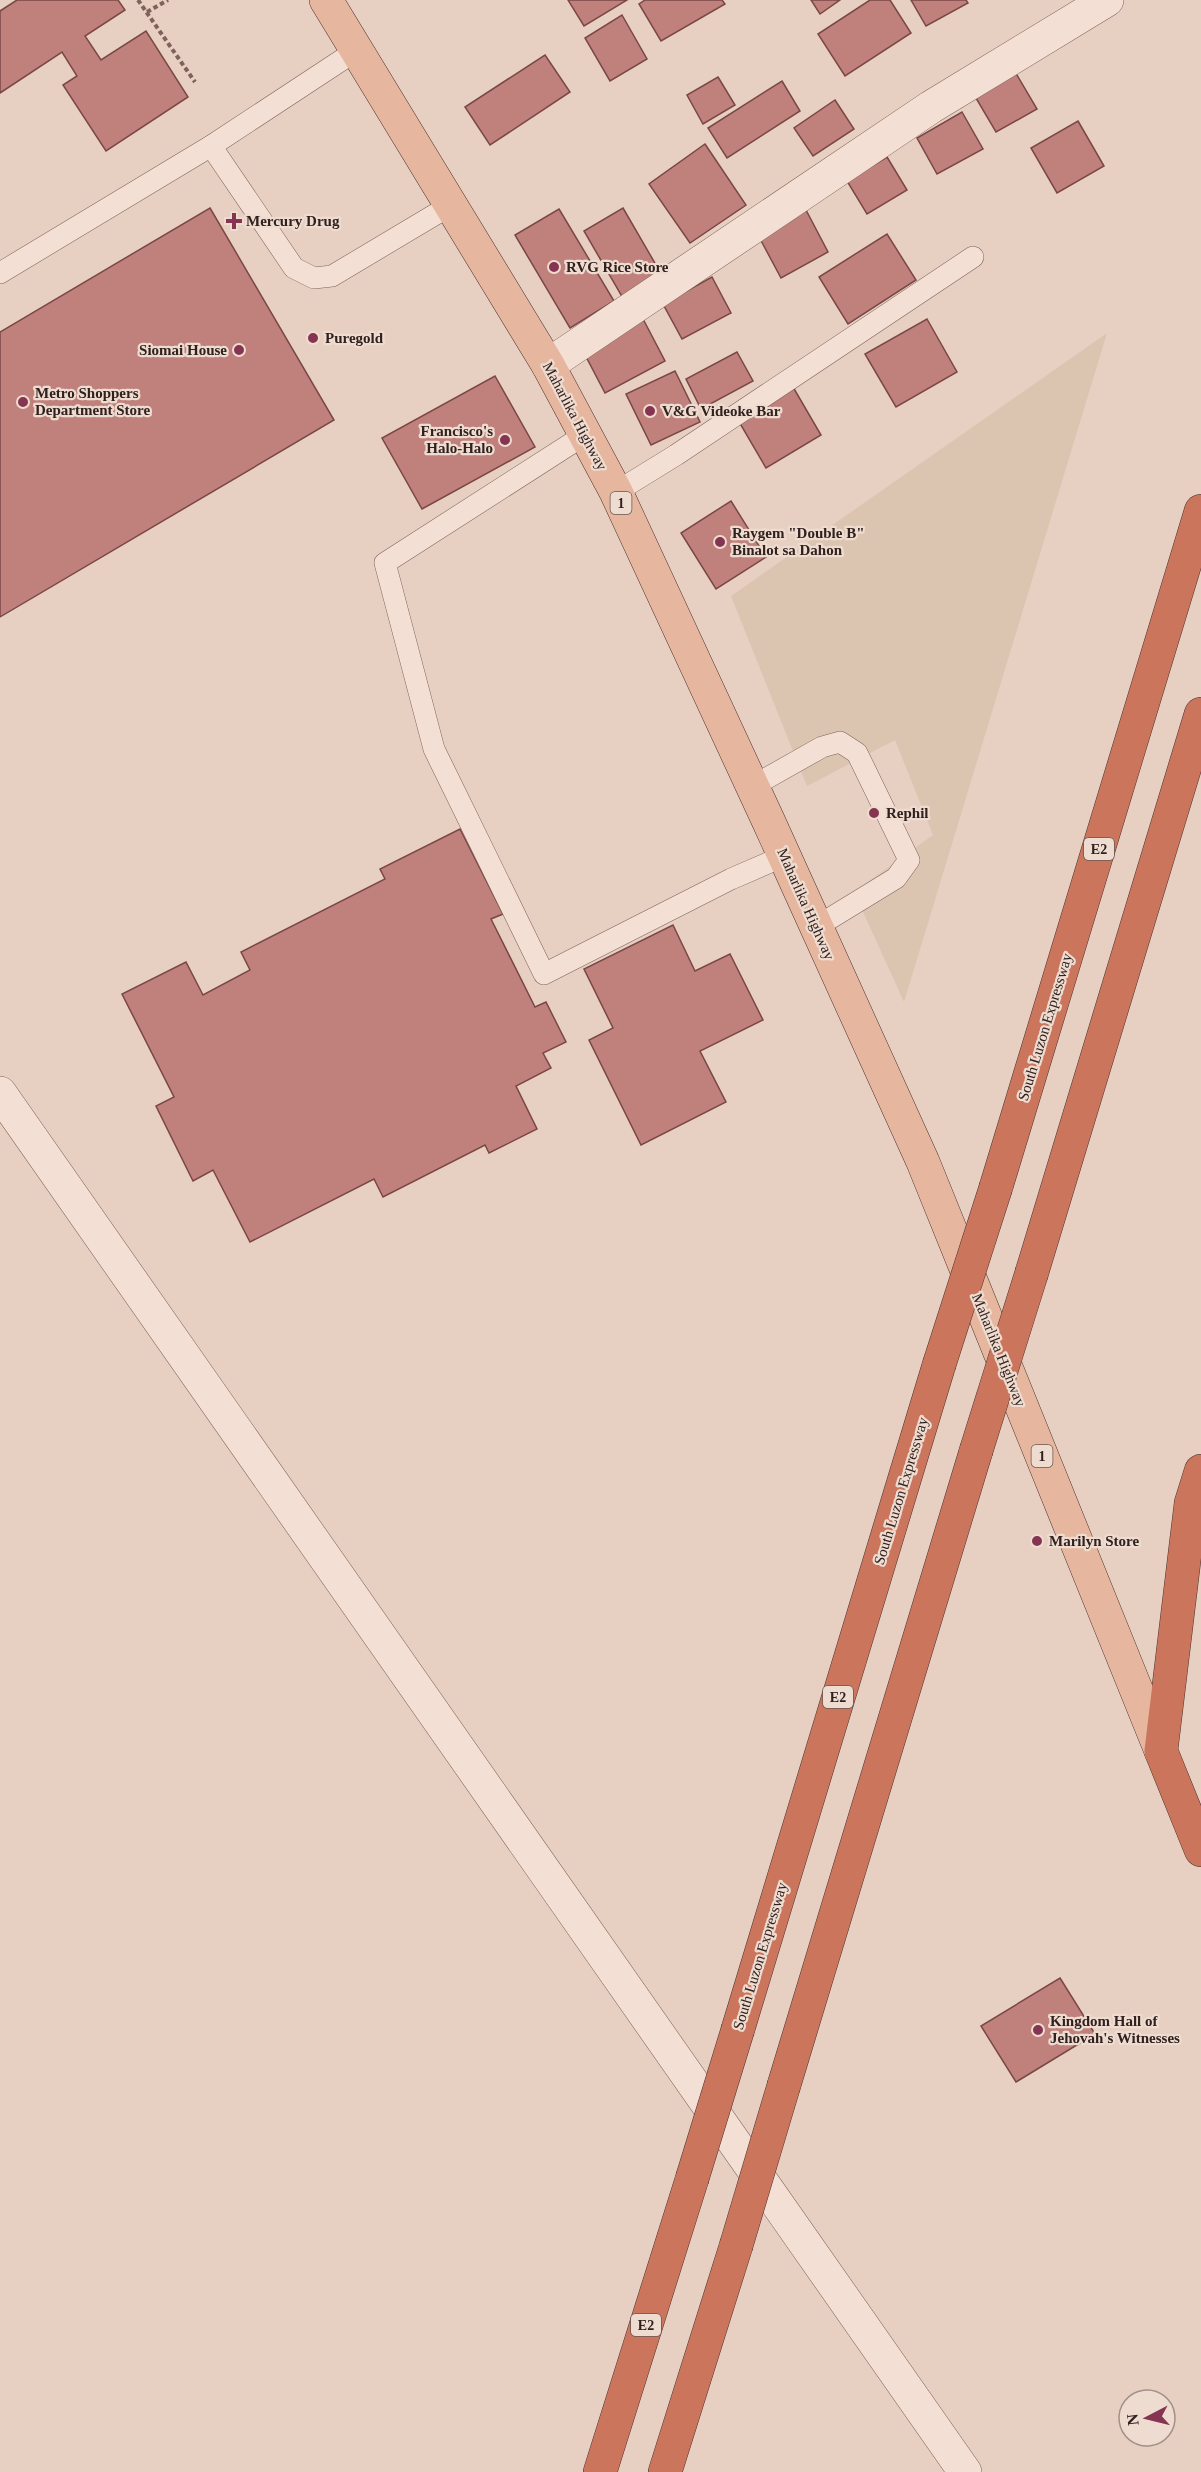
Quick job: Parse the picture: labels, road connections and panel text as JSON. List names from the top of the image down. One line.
{"streets":{"highway":["Maharlika Highway","1","E2","South Luzon Expressway"]},"places":{"health":["Mercury Drug"],"other":["RVG Rice Store","Puregold","Siomai House","Metro Shoppers Department Store","V&G Videoke Bar","Francisco's Halo-Halo","Raygem \"Double B\" Binalot sa Dahon","Rephil","Marilyn Store","Kingdom Hall of Jehovah's Witnesses"]},"north":"left"}
